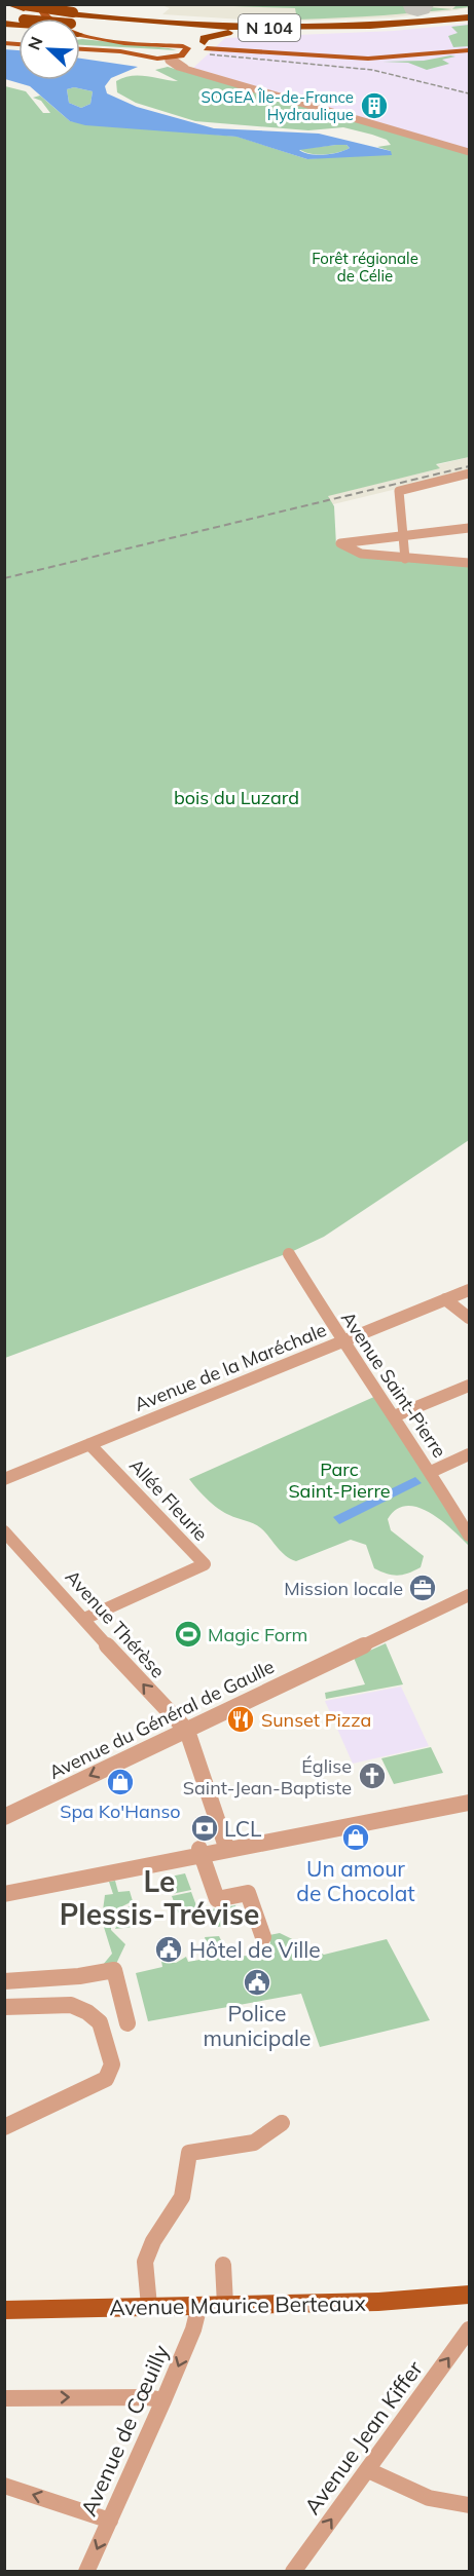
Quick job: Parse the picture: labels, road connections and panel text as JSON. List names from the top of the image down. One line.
{"streets":{"highway":["N 104"],"main road":["Avenue Maurice Berteaux"],"street":["Avenue de la Maréchale","Avenue Saint-Pierre","Allée Fleurie","Avenue Thérèse","Avenue du Général de Gaulle","Avenue de Cœuilly","Avenue Jean Kiffer"]},"crossings":[["Avenue de la Maréchale","Avenue Saint-Pierre"],["Avenue de la Maréchale","Allée Fleurie"],["Allée Fleurie","Avenue Thérèse"],["Avenue Thérèse","Avenue du Général de Gaulle"],["Avenue Maurice Berteaux","Avenue de Cœuilly"]],"one_way":["Avenue Thérèse","Avenue de Cœuilly","Avenue Jean Kiffer"],"districts":["Le Plessis-Trévise"],"parks":["Forêt régionale de Célie","bois du Luzard","Parc Saint-Pierre"],"places":{"building":["SOGEA Île-de-France Hydraulique"],"office":["Mission locale"],"sports":["Magic Form"],"restaurant":["Sunset Pizza"],"church":["Église Saint-Jean-Baptiste"],"shop":["Spa Ko'Hanso","Un amour de Chocolat"],"bank":["LCL"],"public building":["Hôtel de Ville","Police municipale"]},"north":"top left"}
